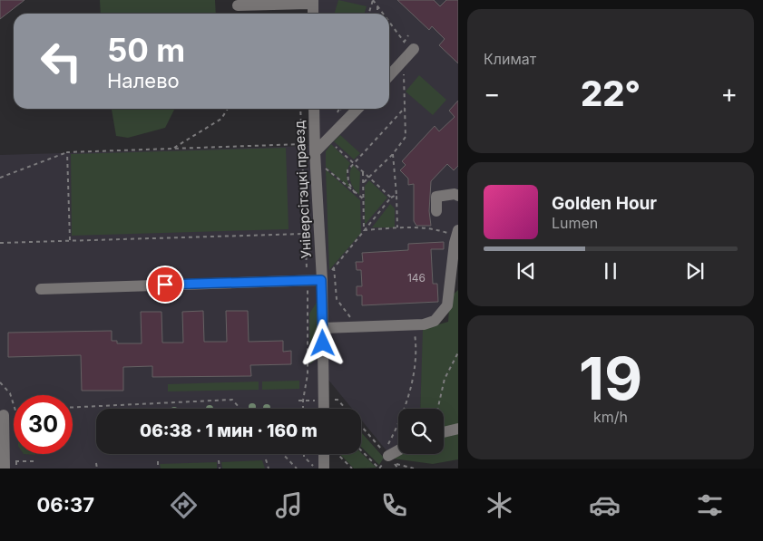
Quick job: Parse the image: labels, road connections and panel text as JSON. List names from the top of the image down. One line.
{"streets":{"street":["Універсітэцкі праезд"]},"house_numbers":["146"],"page":{"tile":["Климат",["19","km/h"]],"turn":["50 m","Налево"],"heat":["−","22°","+"],"song":["Golden Hour","Lumen"],"limit":"30","trip":"06:38 · 1 мин · 160 m","tabs":"06:37"}}
